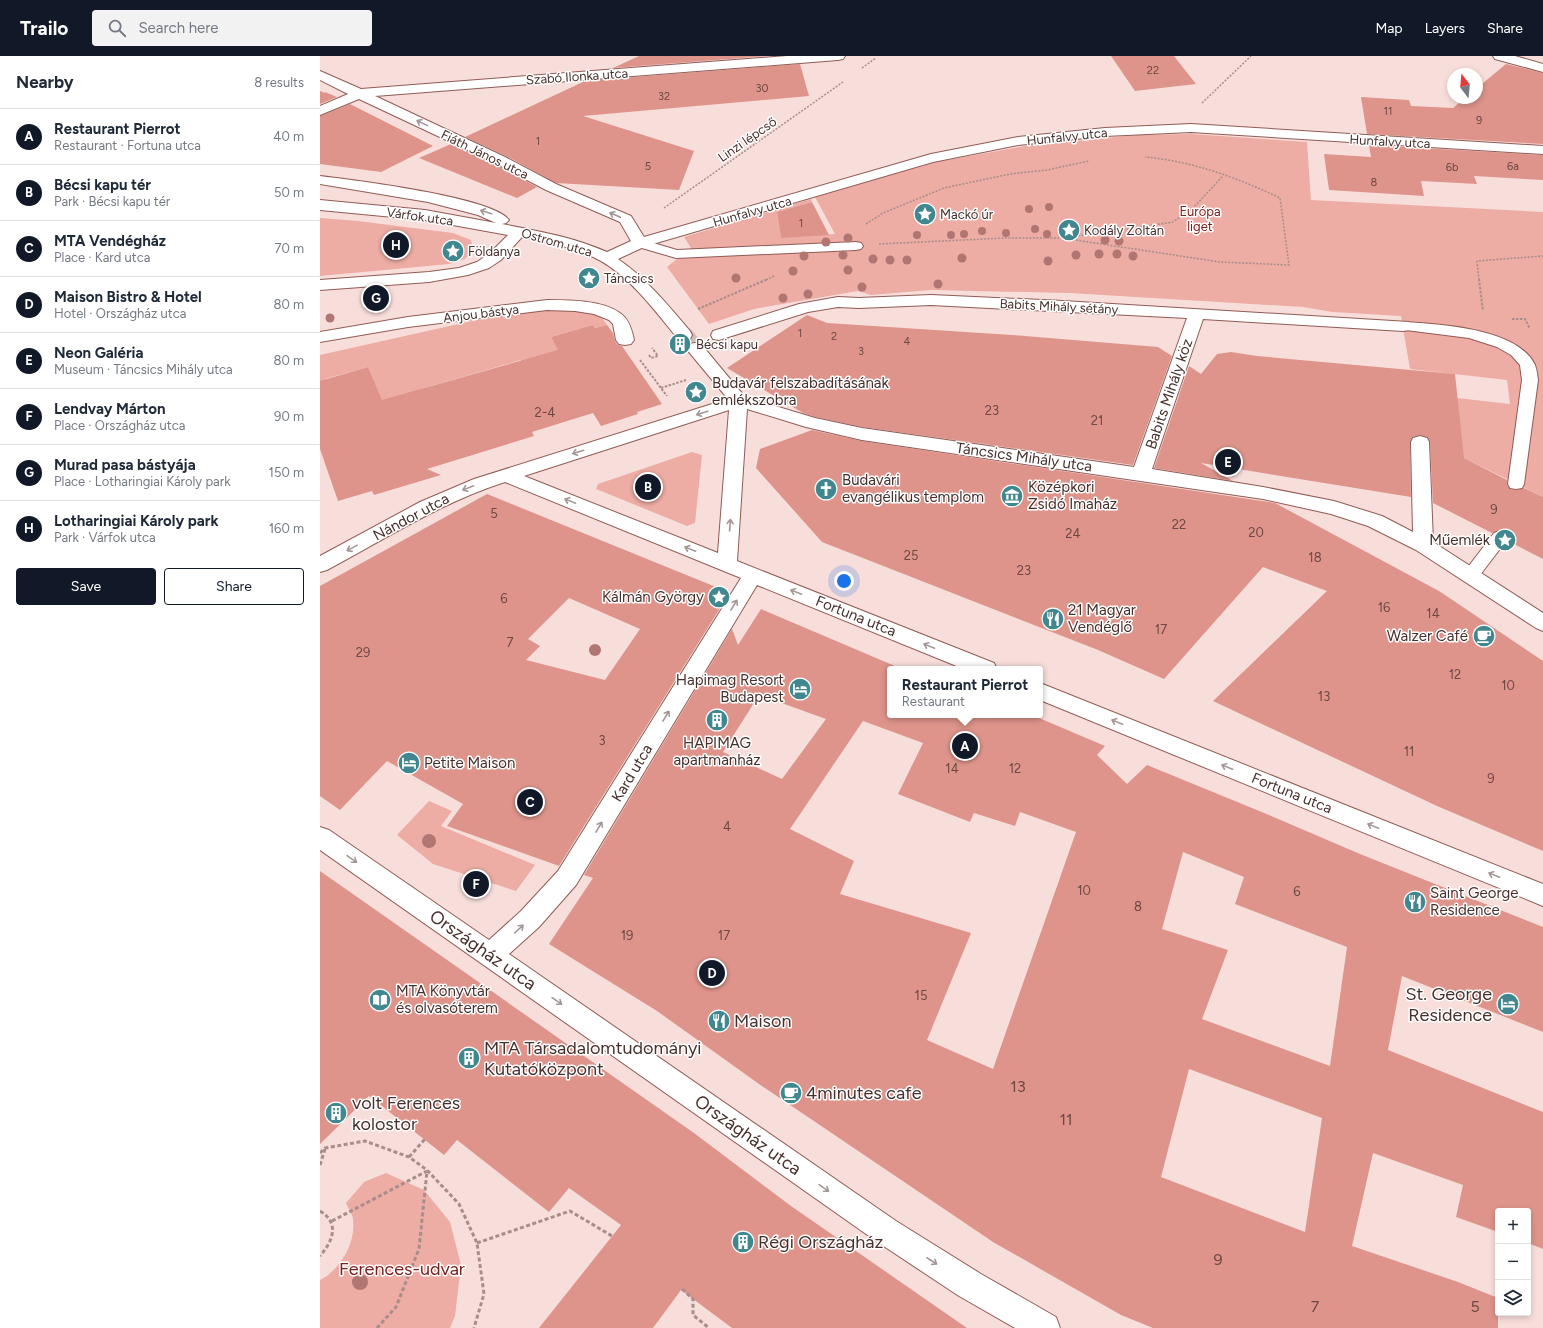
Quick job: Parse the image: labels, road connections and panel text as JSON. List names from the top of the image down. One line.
{"streets":{"street":["Szabó Ilonka utca","Hunfalvy utca","Fiáth János utca","Várfok utca","Ostrom utca","Babits Mihály sétány","Anjou bástya","Babits Mihály köz","Táncsics Mihály utca","Nándor utca","Fortuna utca","Kard utca","Országház utca"],"path":["Linzi lépcső"]},"crossings":[["Szabó Ilonka utca","Fiáth János utca"],["Hunfalvy utca","Linzi lépcső"],["Hunfalvy utca","Fiáth János utca"],["Hunfalvy utca","Ostrom utca"],["Linzi lépcső","Fiáth János utca"],["Várfok utca","Ostrom utca"],["Ostrom utca","Táncsics Mihály utca"],["Ostrom utca","Nándor utca"],["Babits Mihály sétány","Babits Mihály köz"],["Babits Mihály köz","Táncsics Mihály utca"],["Táncsics Mihály utca","Nándor utca"],["Nándor utca","Fortuna utca"],["Fortuna utca","Kard utca"],["Kard utca","Országház utca"]],"one_way":["Fiáth János utca","Nándor utca","Fortuna utca","Kard utca","Országház utca"],"parks":["Európa liget","Ferences-udvar"],"places":{"place":["Mackó úr","Kodály Zoltán","Földanya","Táncsics","Budavár felszabadításának emlékszobra","Műemlék","Kálmán György"],"building":["Bécsi kapu","HAPIMAG apartmanház","MTA Társadalomtudományi Kutatóközpont","volt Ferences kolostor","Régi Országház"],"church":["Budavári evangélikus templom"],"museum":["Középkori Zsidó Imaház"],"restaurant":["21 Magyar Vendéglő","Saint George Residence","Maison"],"cafe":["Walzer Café","4minutes cafe"],"hotel":["Hapimag Resort Budapest","Petite Maison","St. George Residence"],"library":["MTA Könyvtár és olvasóterem"]},"house_numbers":["22","30","32","11","9","1","5","6a","6b","8","1","1","2","4","3","23","2-4","21","9","5","22","20","24","25","18","23","6","16","14","17","7","29","12","10","13","3","11","14","12","9","4","10","6","8","19","17","15","13","11","9","7","5"],"north":"top","page":{"header":"Trailo","search":"Search here","nav":["Map","Layers","Share"],"heading":["Nearby","8 results"],"list":[{"mark":"A","name":"Restaurant Pierrot","note":"Restaurant · Fortuna utca","value":"40 m"},{"mark":"B","name":"Bécsi kapu tér","note":"Park · Bécsi kapu tér","value":"50 m"},{"mark":"C","name":"MTA Vendégház","note":"Place · Kard utca","value":"70 m"},{"mark":"D","name":"Maison Bistro & Hotel","note":"Hotel · Országház utca","value":"80 m"},{"mark":"E","name":"Neon Galéria","note":"Museum · Táncsics Mihály utca","value":"80 m"},{"mark":"F","name":"Lendvay Márton","note":"Place · Országház utca","value":"90 m"},{"mark":"G","name":"Murad pasa bástyája","note":"Place · Lotharingiai Károly park","value":"150 m"},{"mark":"H","name":"Lotharingiai Károly park","note":"Park · Várfok utca","value":"160 m"}],"pins":["H","G","E","B","A","C","F","D"],"buttons":["Save","Share"],"popup":["Restaurant Pierrot","Restaurant"],"map_buttons":["+","−"]}}
